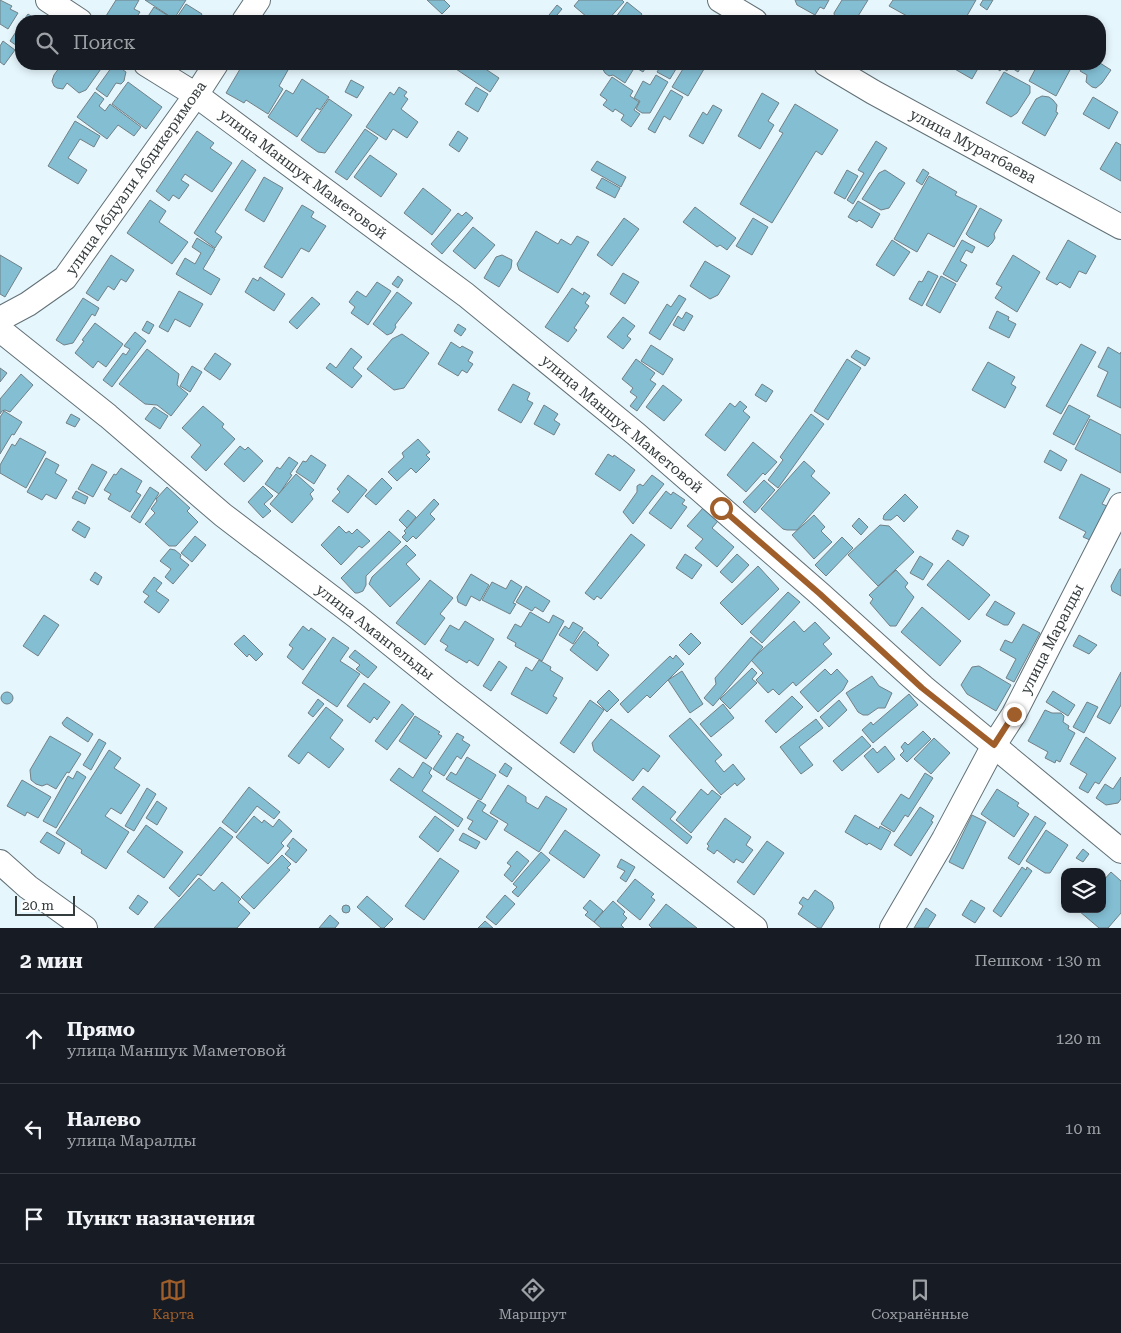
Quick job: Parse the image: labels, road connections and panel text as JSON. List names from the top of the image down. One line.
{"streets":{"street":["улица Муратбаева","улица Маншук Маметовой","улица Абдуали Абдикеримова","улица Амангельды","улица Маралды"]},"crossings":[["улица Маншук Маметовой","улица Абдуали Абдикеримова"],["улица Маншук Маметовой","улица Маралды"]],"scale_bar":"20 m","page":{"search":"Поиск","scale":"20 m","heading":["2 мин","Пешком · 130 m"],"list":[["Прямо","улица Маншук Маметовой","120 m"],["Налево","улица Маралды","10 m"],"Пункт назначения"],"nav":["Карта","Маршрут","Сохранённые"]}}
